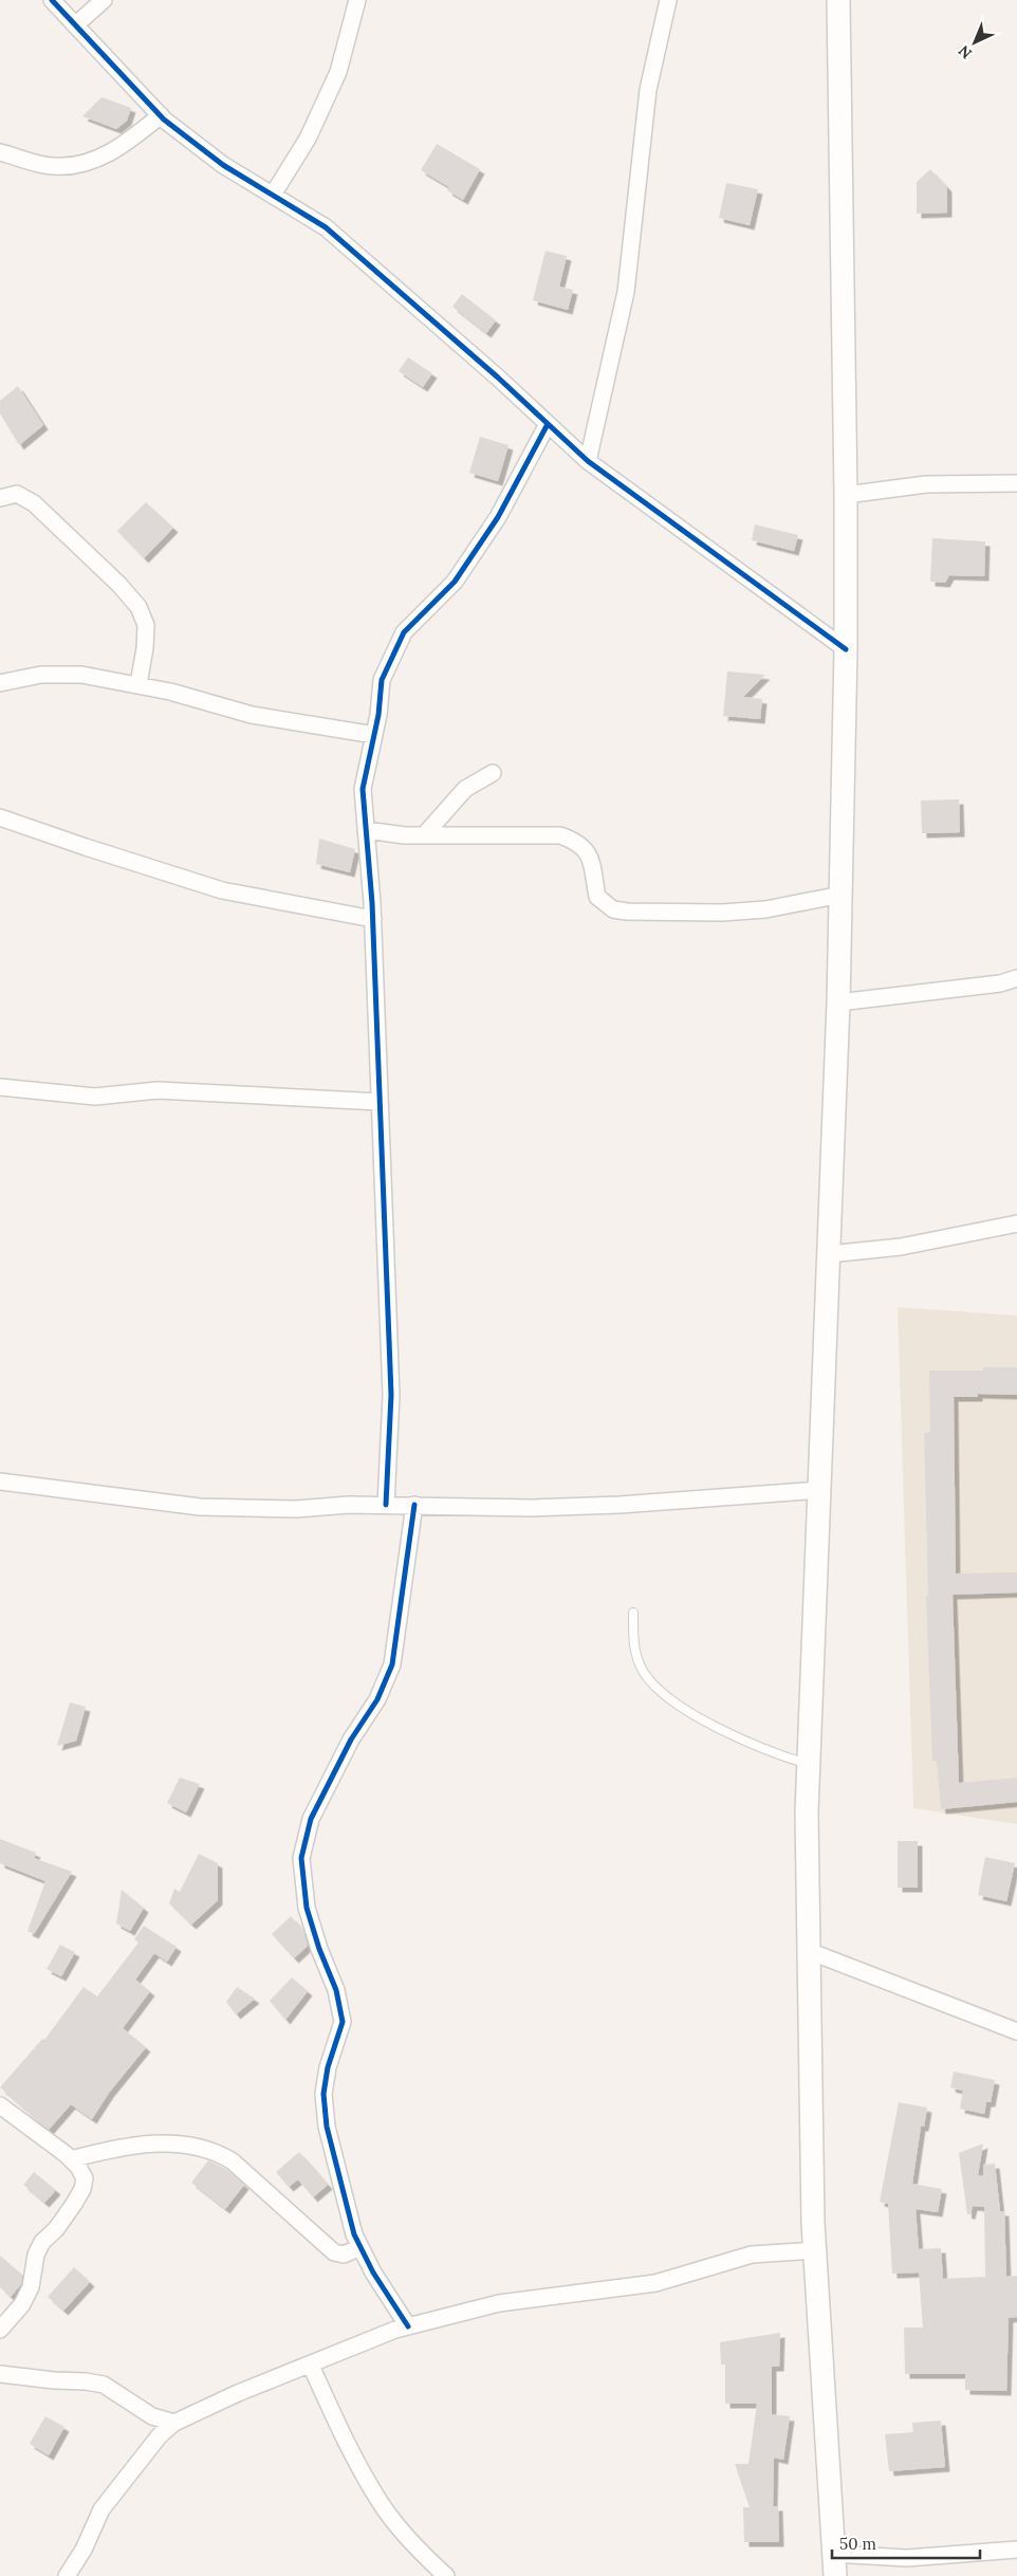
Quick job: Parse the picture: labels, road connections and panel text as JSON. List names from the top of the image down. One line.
{"scale_bar":"50 m","north":"bottom left"}
